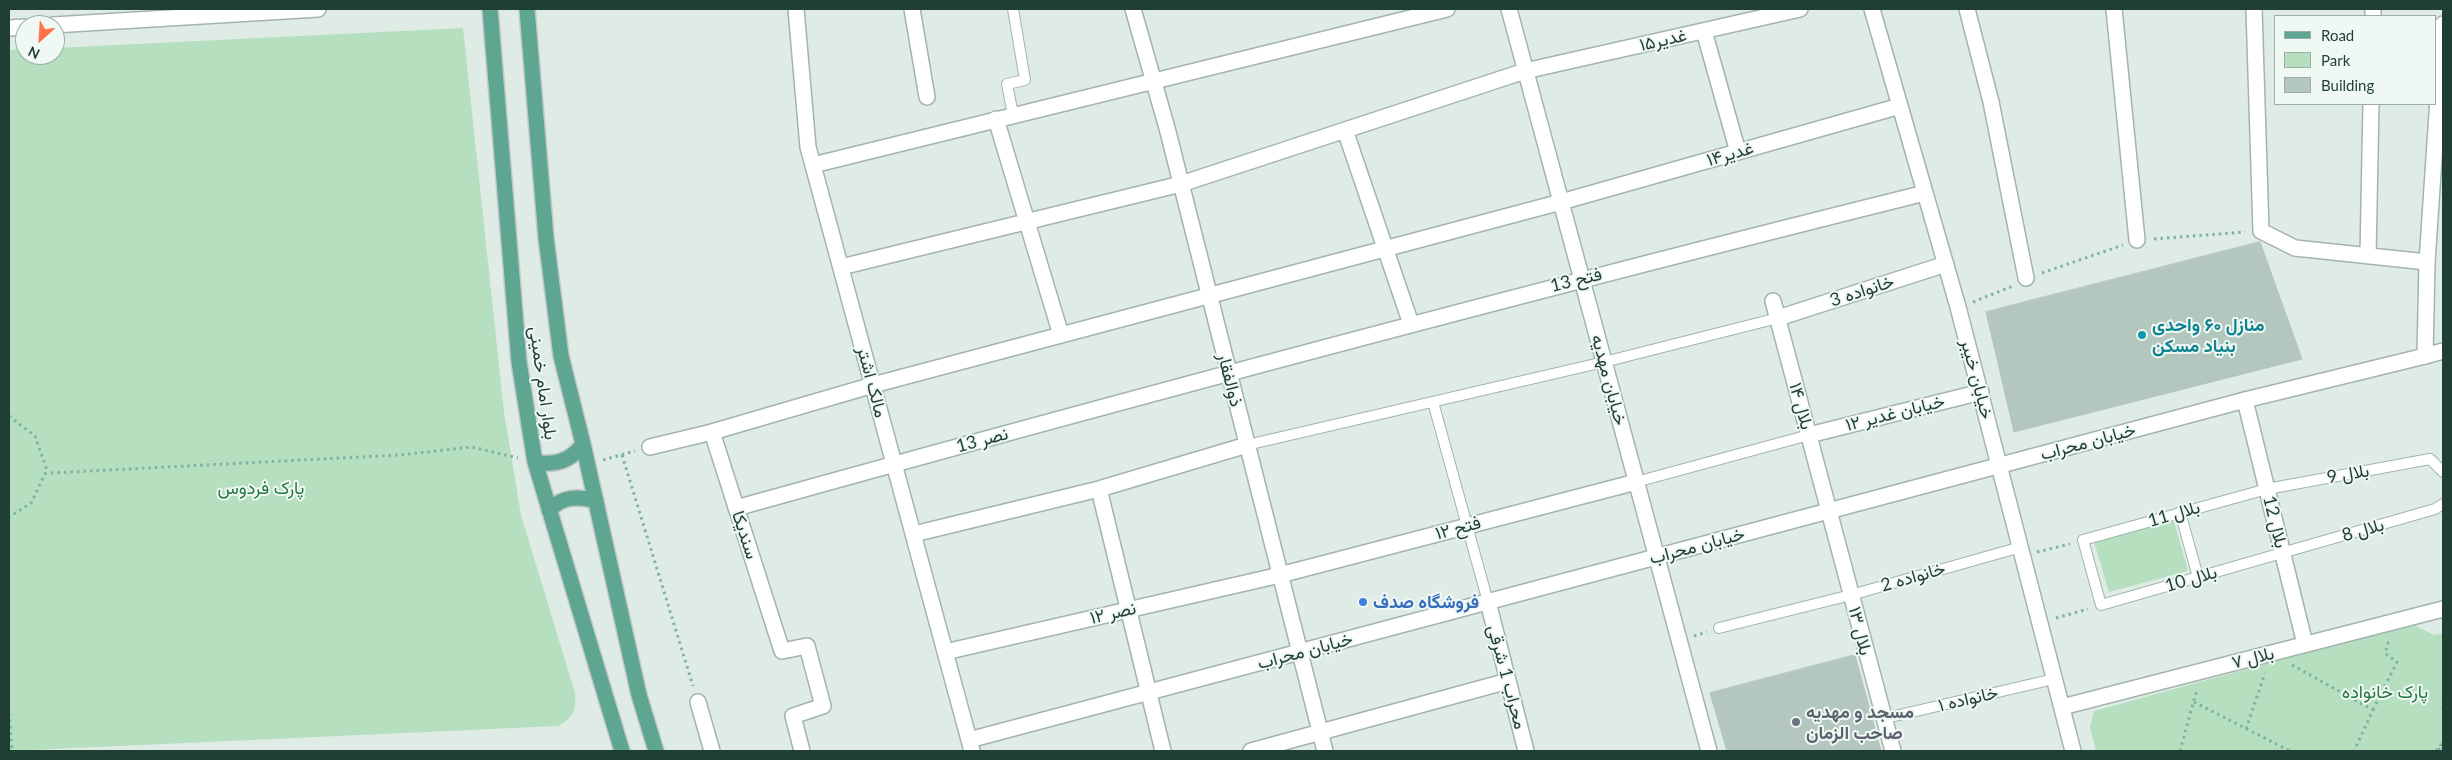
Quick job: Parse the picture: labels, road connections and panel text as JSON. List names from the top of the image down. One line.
{"streets":{"main road":["بلوار امام خمینی"],"street":["غدیر۱۵","غدیر۱۴","فتح 13","خانواده 3","خیابان خیبر","ذوالفقار","خیابان مهدیه","مالک اشتر","بلال ۱۴","خیابان غدیر ۱۲","نصر 13","خیابان محراب","بلال 12","فتح ۱۲","سندیکا","نصر ۱۲","بلال ۱۳","بلال ۷","محراب 1 شرقی"],"lane":["بلال 9","بلال 11","بلال 8","خانواده 2","بلال 10","خانواده ۱"]},"crossings":[["غدیر۱۵","ذوالفقار"],["غدیر۱۵","خیابان مهدیه"],["غدیر۱۵","مالک اشتر"],["غدیر۱۴","خیابان خیبر"],["غدیر۱۴","ذوالفقار"],["غدیر۱۴","خیابان مهدیه"],["غدیر۱۴","مالک اشتر"],["فتح 13","خیابان خیبر"],["فتح 13","ذوالفقار"],["فتح 13","خیابان مهدیه"],["فتح 13","نصر 13"],["خانواده 3","خیابان خیبر"],["خانواده 3","بلال ۱۴"],["خیابان خیبر","خیابان غدیر ۱۲"],["خیابان خیبر","خیابان محراب"],["خیابان خیبر","خانواده 2"],["خیابان خیبر","بلال ۷"],["خیابان خیبر","خانواده ۱"],["ذوالفقار","نصر 13"],["ذوالفقار","خیابان محراب"],["ذوالفقار","فتح ۱۲"],["ذوالفقار","نصر ۱۲"],["خیابان مهدیه","خیابان محراب"],["خیابان مهدیه","فتح ۱۲"],["مالک اشتر","نصر 13"],["مالک اشتر","خیابان محراب"],["مالک اشتر","نصر ۱۲"],["بلال ۱۴","خیابان غدیر ۱۲"],["بلال ۱۴","خیابان محراب"],["بلال ۱۴","بلال ۱۳"],["نصر 13","سندیکا"],["خیابان محراب","بلال 12"],["خیابان محراب","بلال ۱۳"],["خیابان محراب","محراب 1 شرقی"],["بلال 9","بلال 11"],["بلال 9","بلال 12"],["بلال 11","بلال 12"],["بلال 12","بلال 8"],["بلال 12","بلال 10"],["بلال 12","بلال ۷"],["فتح ۱۲","نصر ۱۲"],["بلال 8","بلال 10"],["خانواده 2","بلال ۱۳"],["بلال ۱۳","خانواده ۱"]],"parks":["پارک فردوس","پارک خانواده"],"places":["منازل ۶۰ واحدی بنیاد مسکن","فروشگاه صدف","مسجد و مهدیه صاحب الزمان"],"legend":["Road","Park","Building"],"north":"bottom left"}
